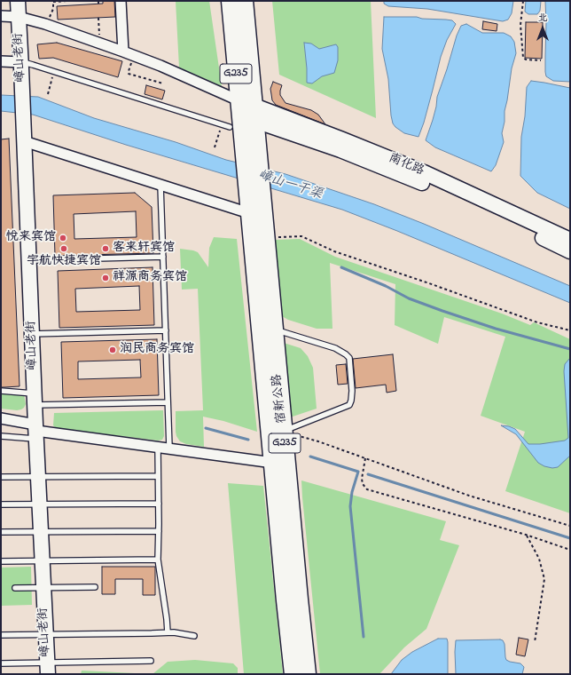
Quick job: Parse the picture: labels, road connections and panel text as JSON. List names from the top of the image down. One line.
{"streets":{"highway":["G235","宿新公路"],"main road":["嶂山老街","南化路"]},"crossings":[["嶂山老街","G235"],["嶂山老街","南化路"],["嶂山老街","宿新公路"],["G235","南化路"],["G235","宿新公路"],["南化路","宿新公路"]],"water":["嶂山一干渠"],"places":["悦来宾馆","宇航快捷宾馆","客来轩宾馆","祥源商务宾馆","润民商务宾馆"],"north":"top"}
